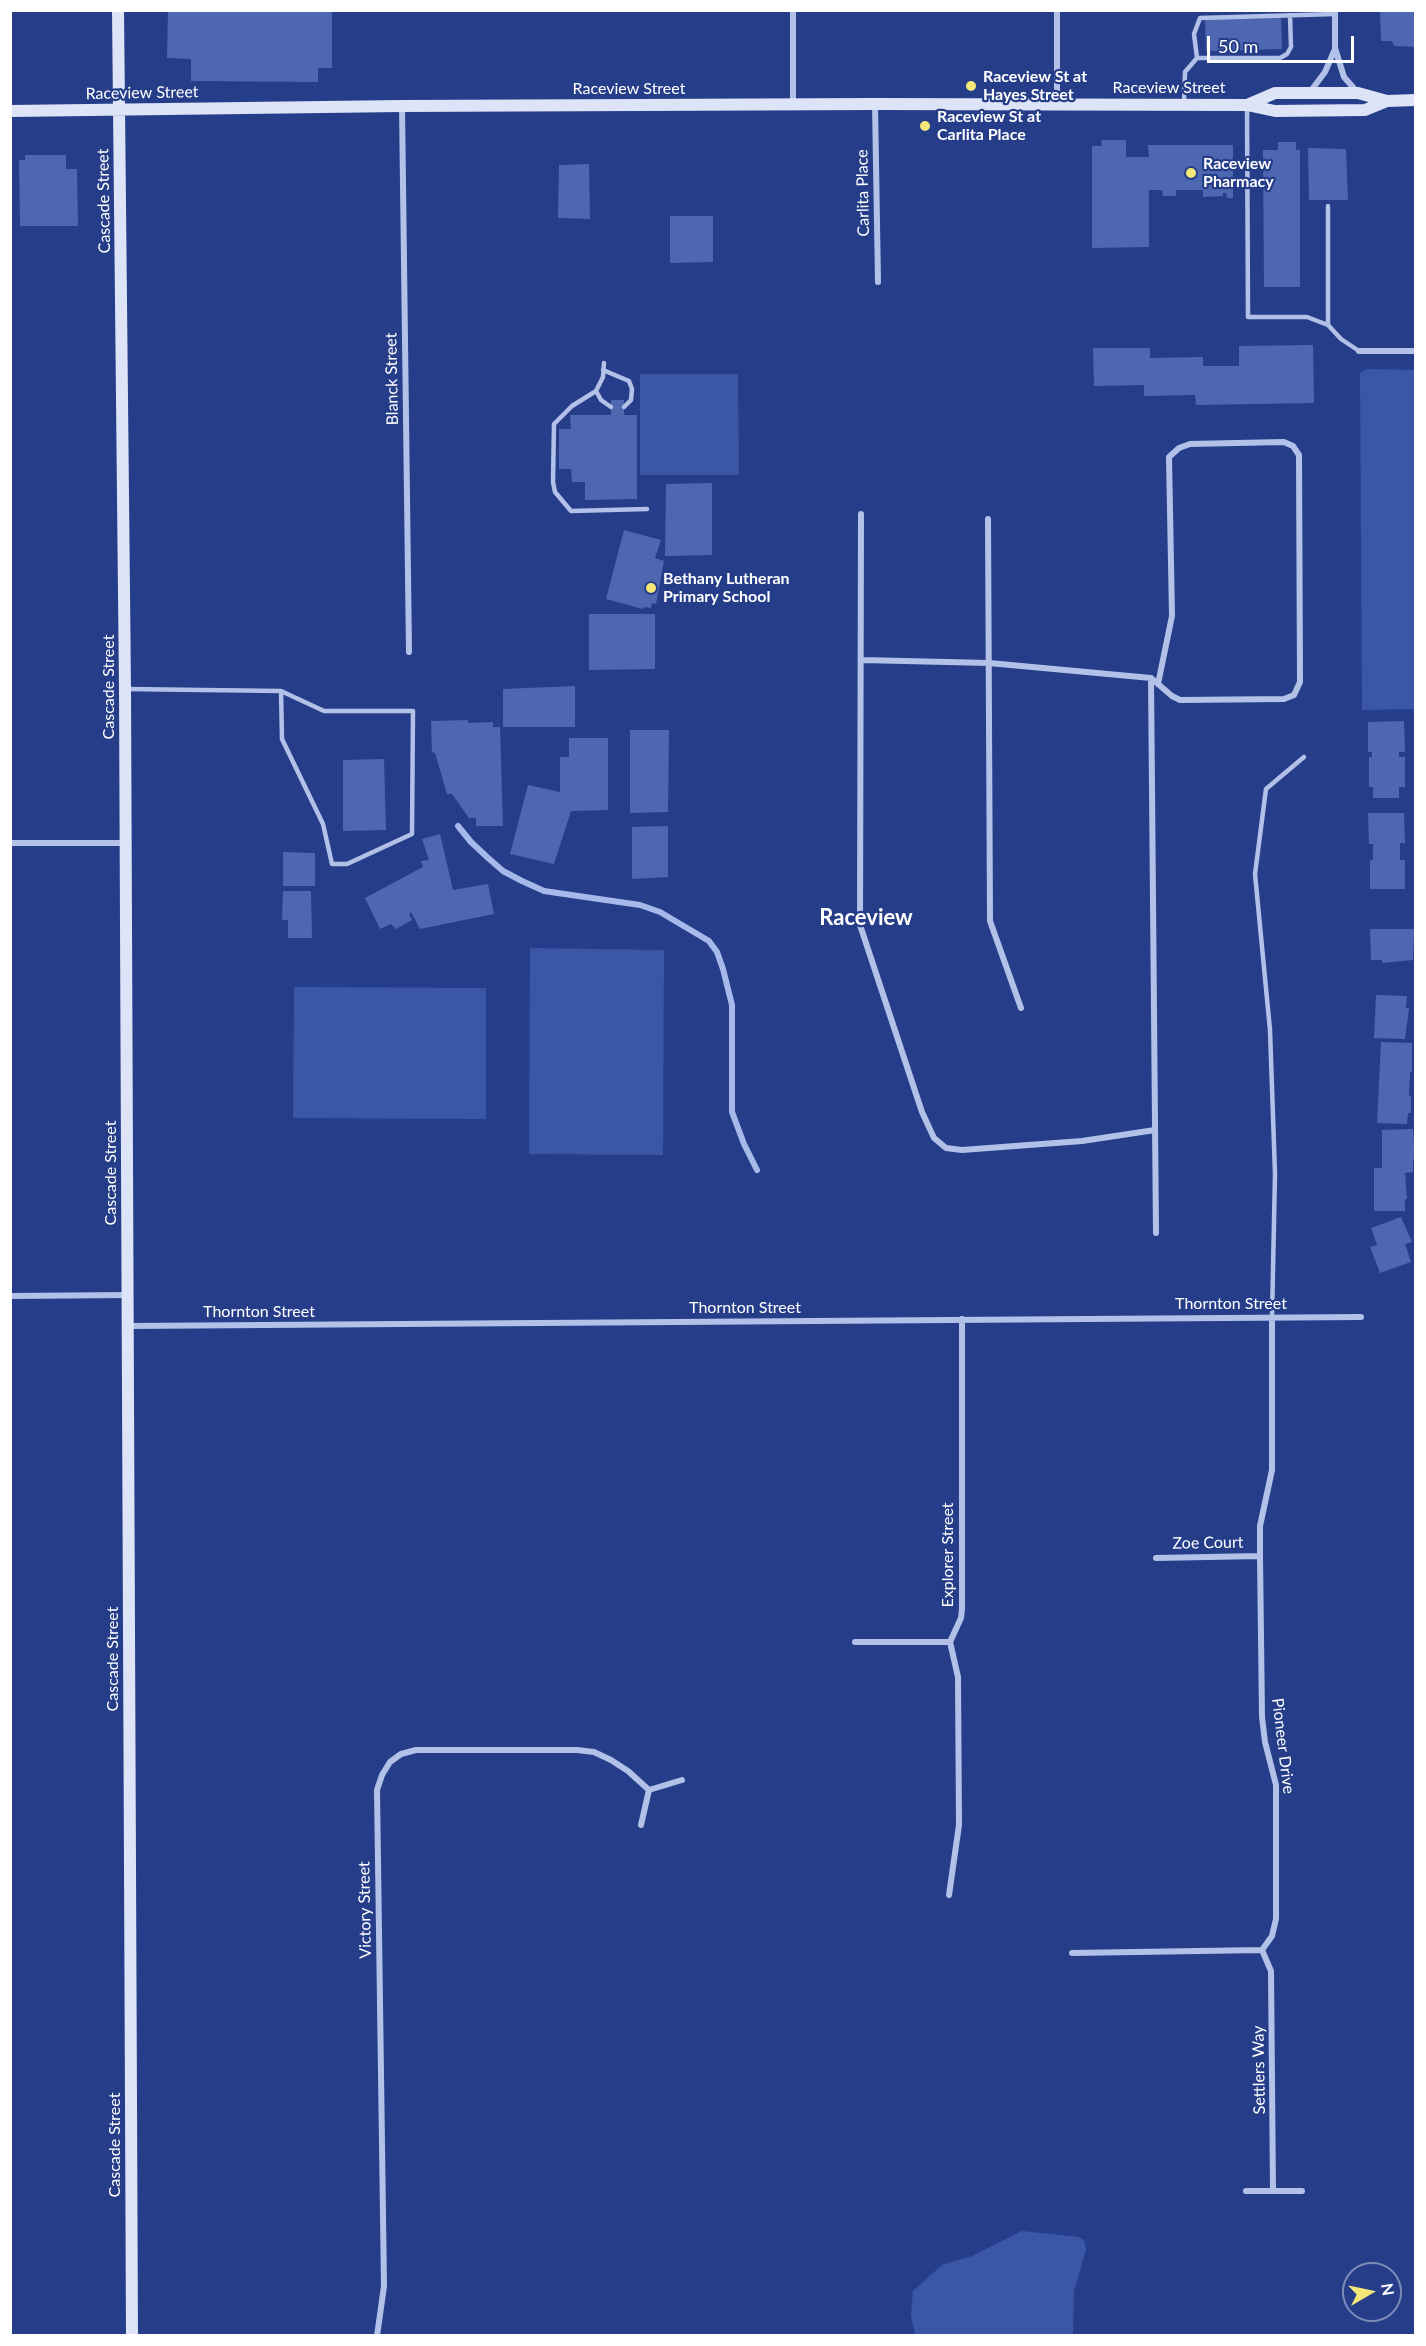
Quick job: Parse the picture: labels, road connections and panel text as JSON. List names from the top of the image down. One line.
{"streets":{"main road":["Raceview Street","Cascade Street"],"street":["Carlita Place","Blanck Street","Thornton Street","Zoe Court","Explorer Street","Pioneer Drive","Victory Street","Settlers Way"]},"crossings":[["Raceview Street","Carlita Place"],["Raceview Street","Cascade Street"],["Raceview Street","Blanck Street"],["Cascade Street","Thornton Street"],["Thornton Street","Explorer Street"],["Thornton Street","Pioneer Drive"],["Zoe Court","Pioneer Drive"],["Pioneer Drive","Settlers Way"]],"districts":["Raceview"],"places":["Raceview St at Hayes Street","Raceview St at Carlita Place","Raceview Pharmacy","Bethany Lutheran Primary School"],"scale_bar":"50 m","north":"right"}
